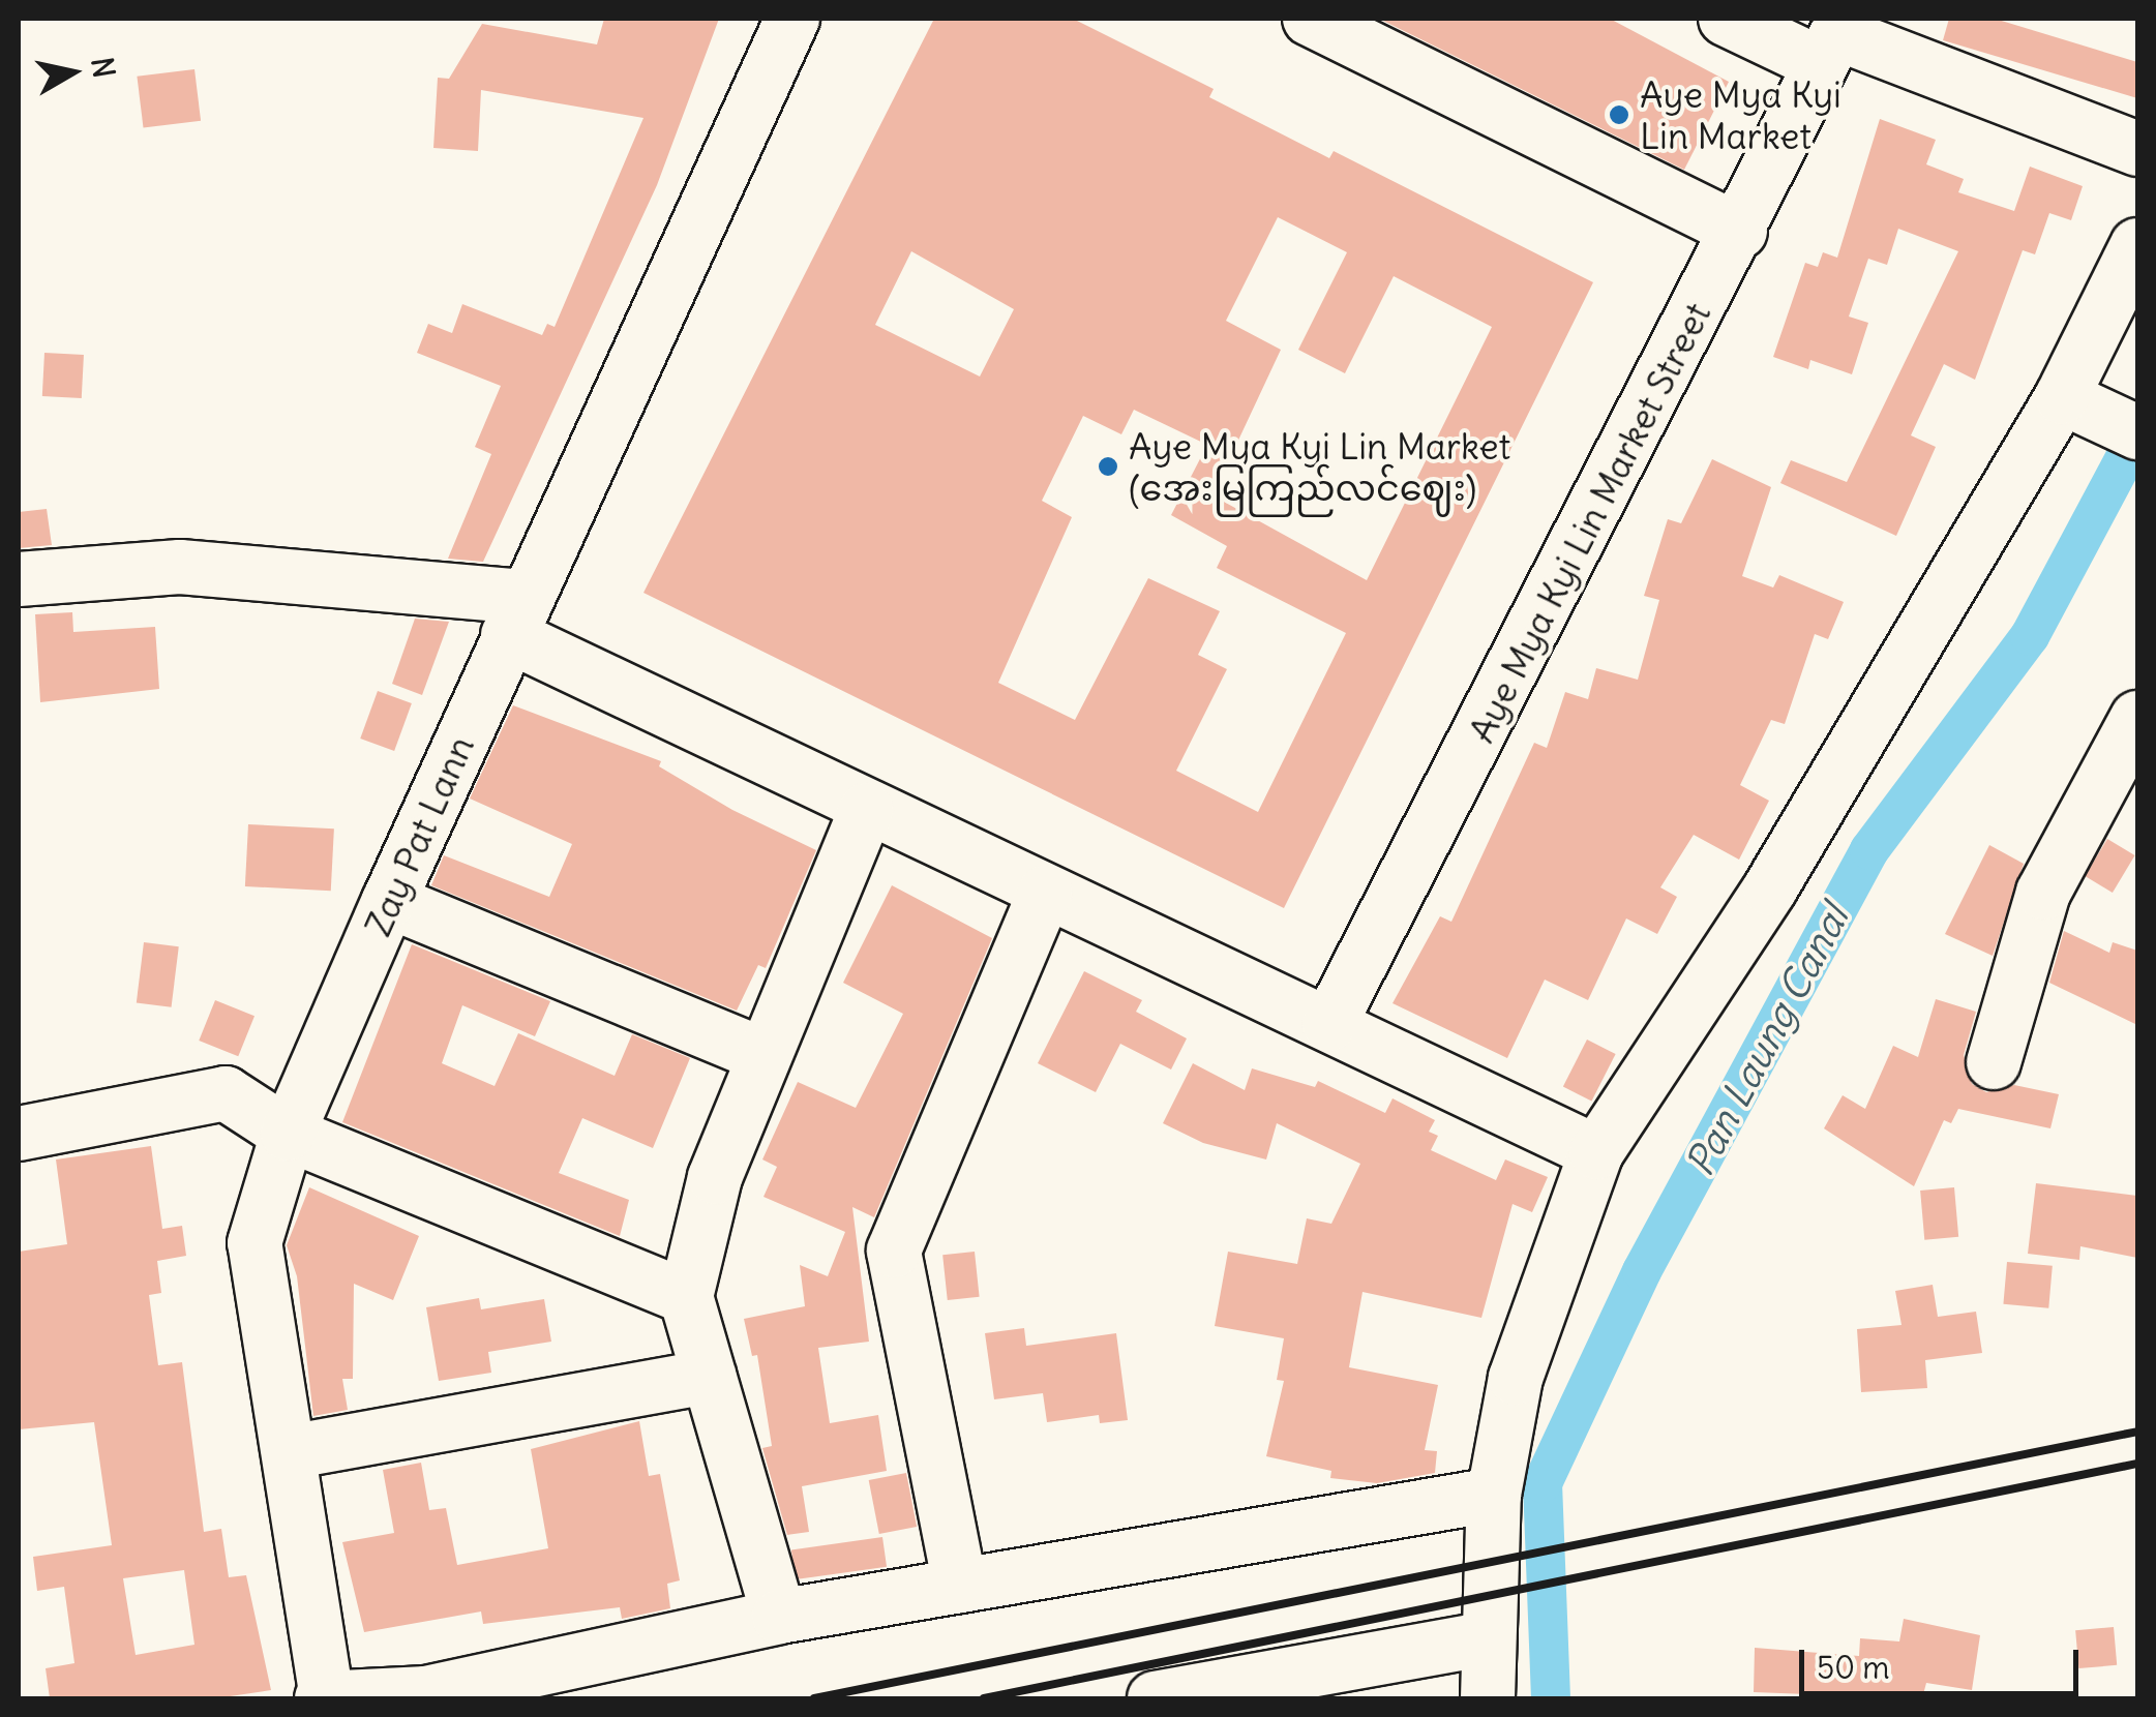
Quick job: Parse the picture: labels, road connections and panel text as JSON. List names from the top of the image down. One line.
{"streets":{"street":["Aye Mya Kyi Lin Market Street","Zay Pat Lann"]},"water":["Pan Laung Canal"],"places":["Aye Mya Kyi Lin Market","Aye Mya Kyi Lin Market (အေးမြကြည်လင်ဈေး)"],"scale_bar":"50 m","north":"right"}
